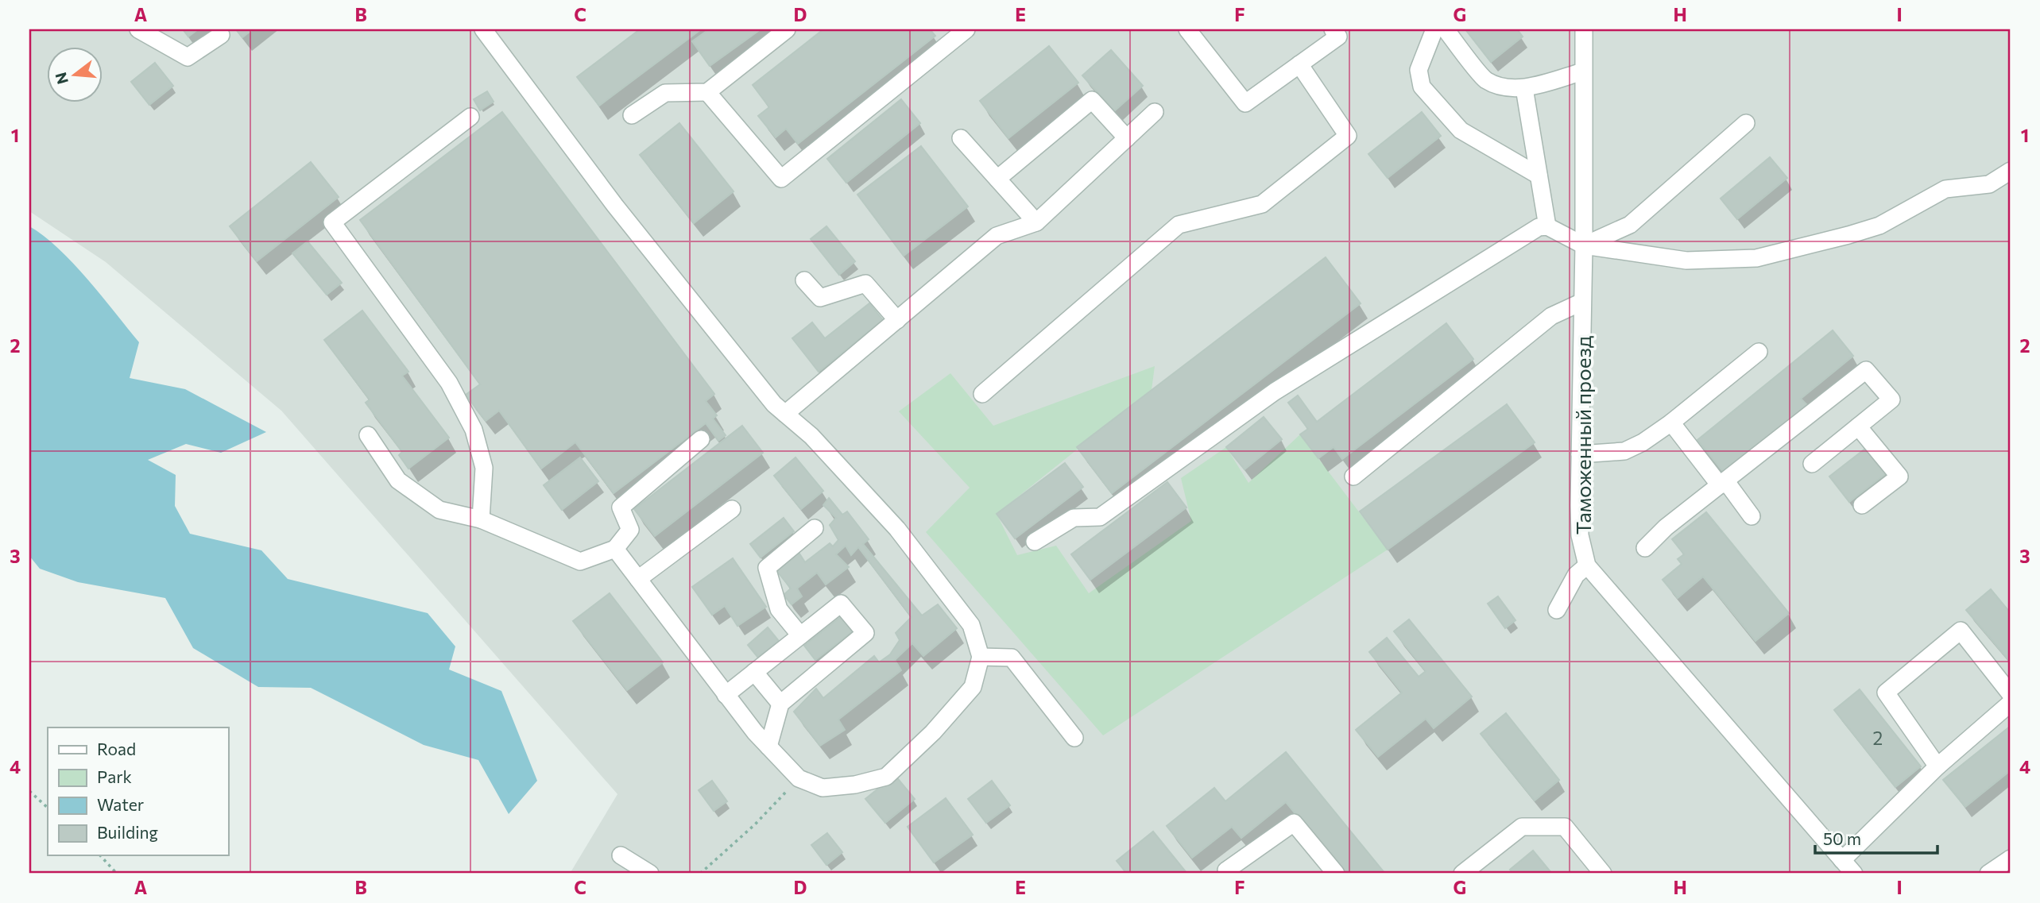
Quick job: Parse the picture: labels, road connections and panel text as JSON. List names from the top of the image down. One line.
{"streets":{"street":["Таможенный проезд"]},"house_numbers":["2"],"legend":["Road","Park","Water","Building"],"scale_bar":"50 m","north":"left","grid":{"columns":["A","B","C","D","E","F","G","H","I"],"rows":["1","2","3","4"]}}
